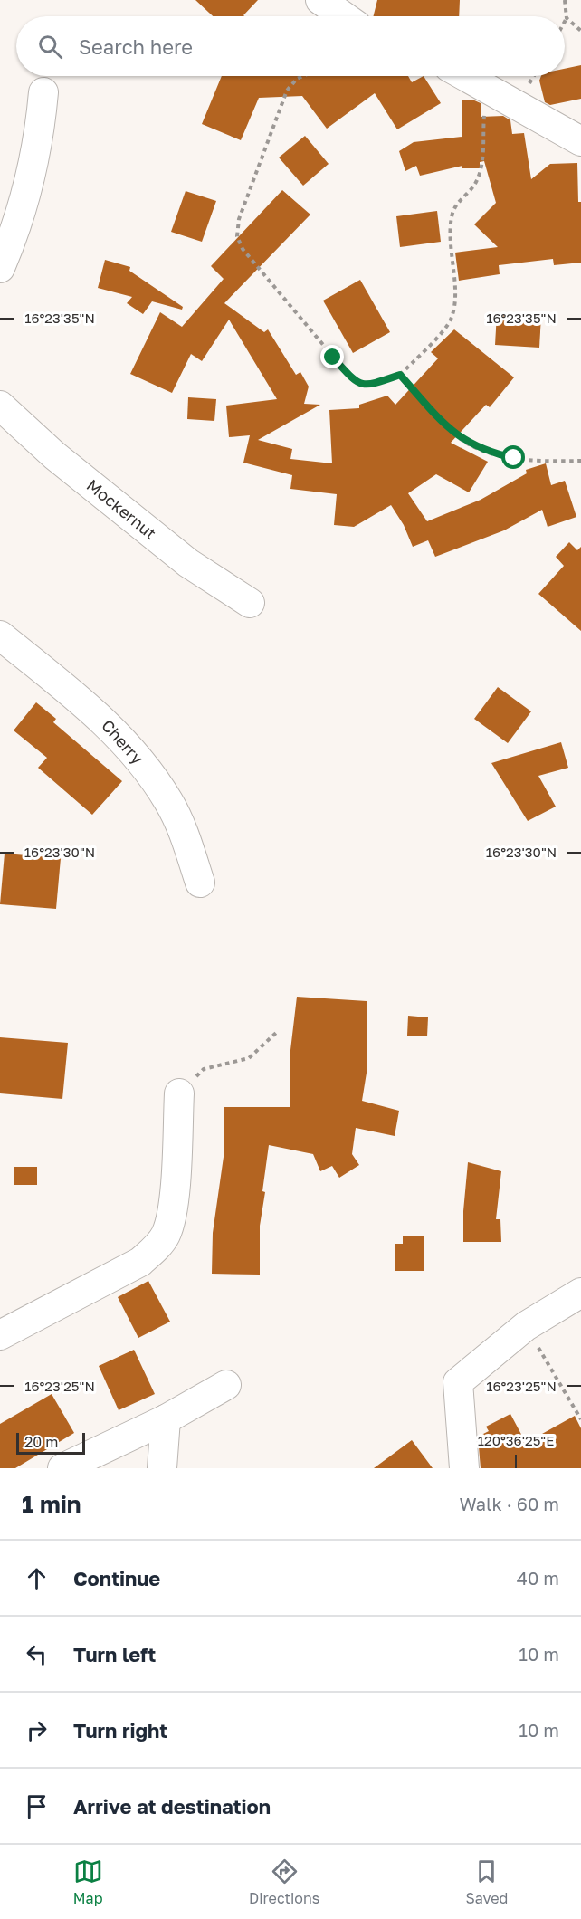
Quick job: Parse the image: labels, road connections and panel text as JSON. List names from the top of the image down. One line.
{"streets":{"street":["Mockernut","Cherry"]},"scale_bar":"20 m","page":{"search":"Search here","scale":"20 m","heading":["1 min","Walk · 60 m"],"list":[["Continue","40 m"],["Turn left","10 m"],["Turn right","10 m"],"Arrive at destination"],"nav":["Map","Directions","Saved"]},"coordinates":["16°23'35\"N","16°23'30\"N","16°23'25\"N","120°36'25\"E"]}
